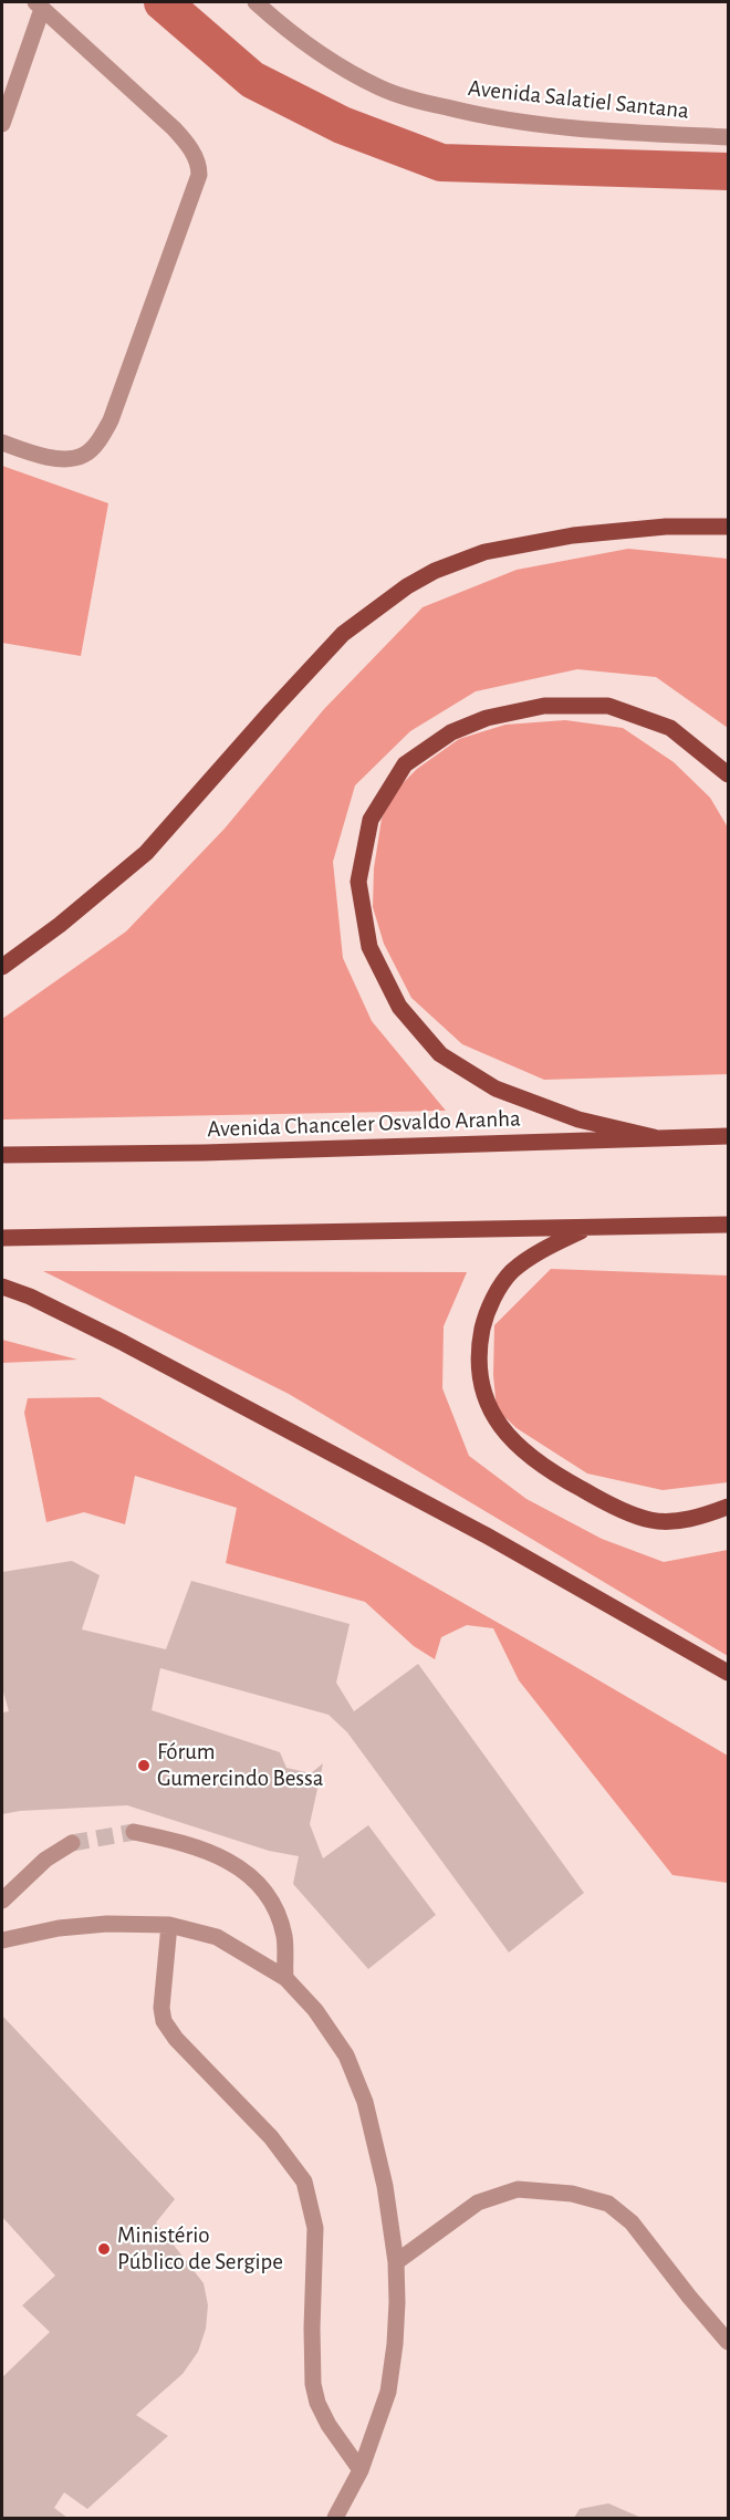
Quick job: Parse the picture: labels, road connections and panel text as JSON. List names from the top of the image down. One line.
{"streets":{"main road":["Avenida Chanceler Osvaldo Aranha"],"street":["Avenida Salatiel Santana"]},"places":["Fórum Gumercindo Bessa","Ministério Público de Sergipe"]}
